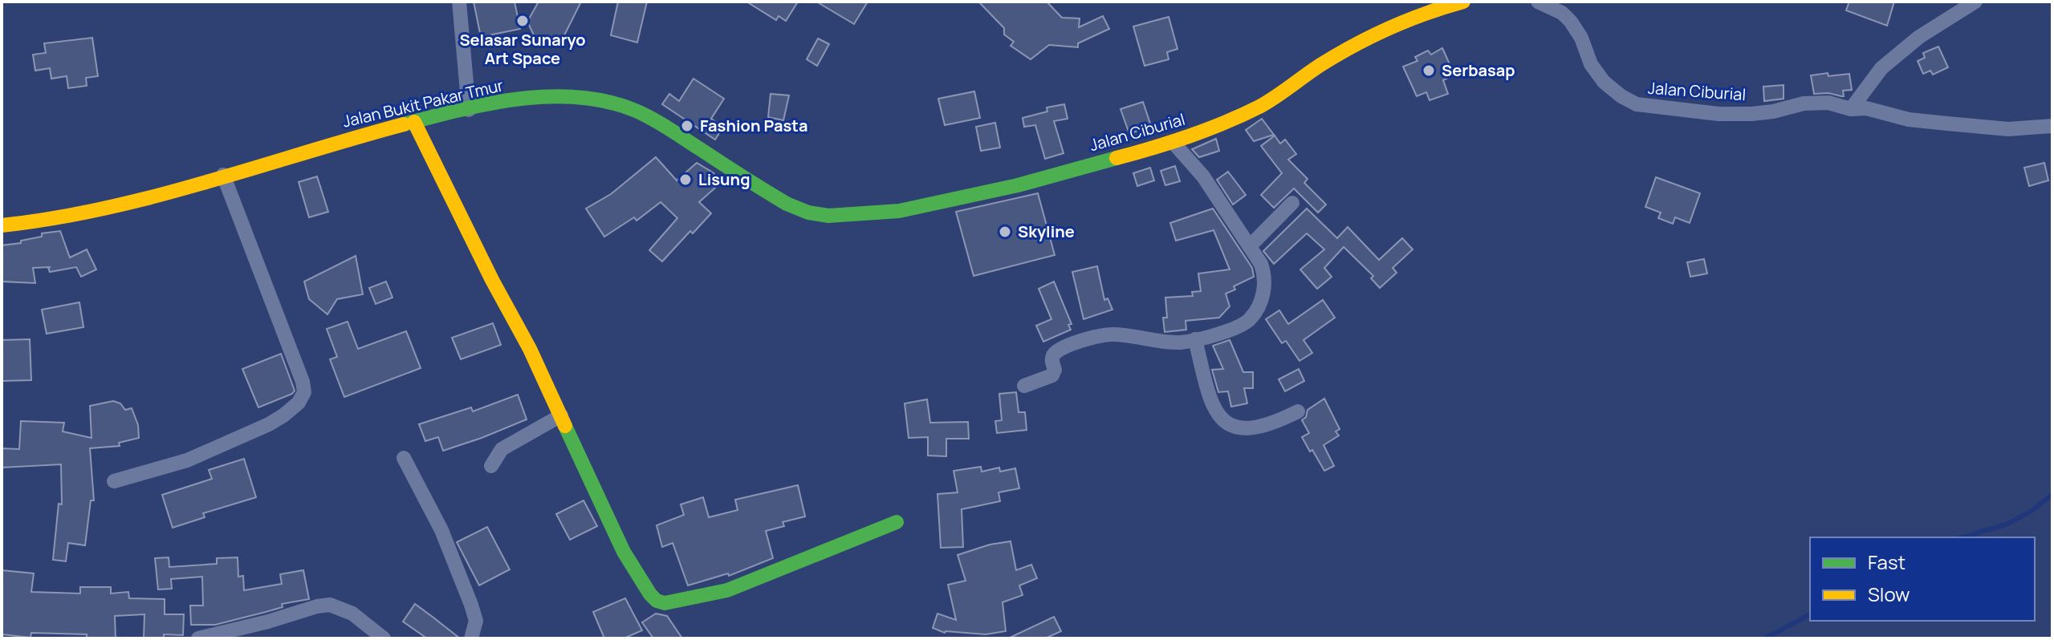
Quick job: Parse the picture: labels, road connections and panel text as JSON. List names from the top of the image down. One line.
{"streets":{"street":["Jalan Ciburial","Jalan Bukit Pakar Tmur"]},"crossings":[["Jalan Ciburial","Jalan Bukit Pakar Tmur"]],"places":["Selasar Sunaryo Art Space","Serbasap","Fashion Pasta","Lisung","Skyline"],"legend":["Fast","Slow"]}
